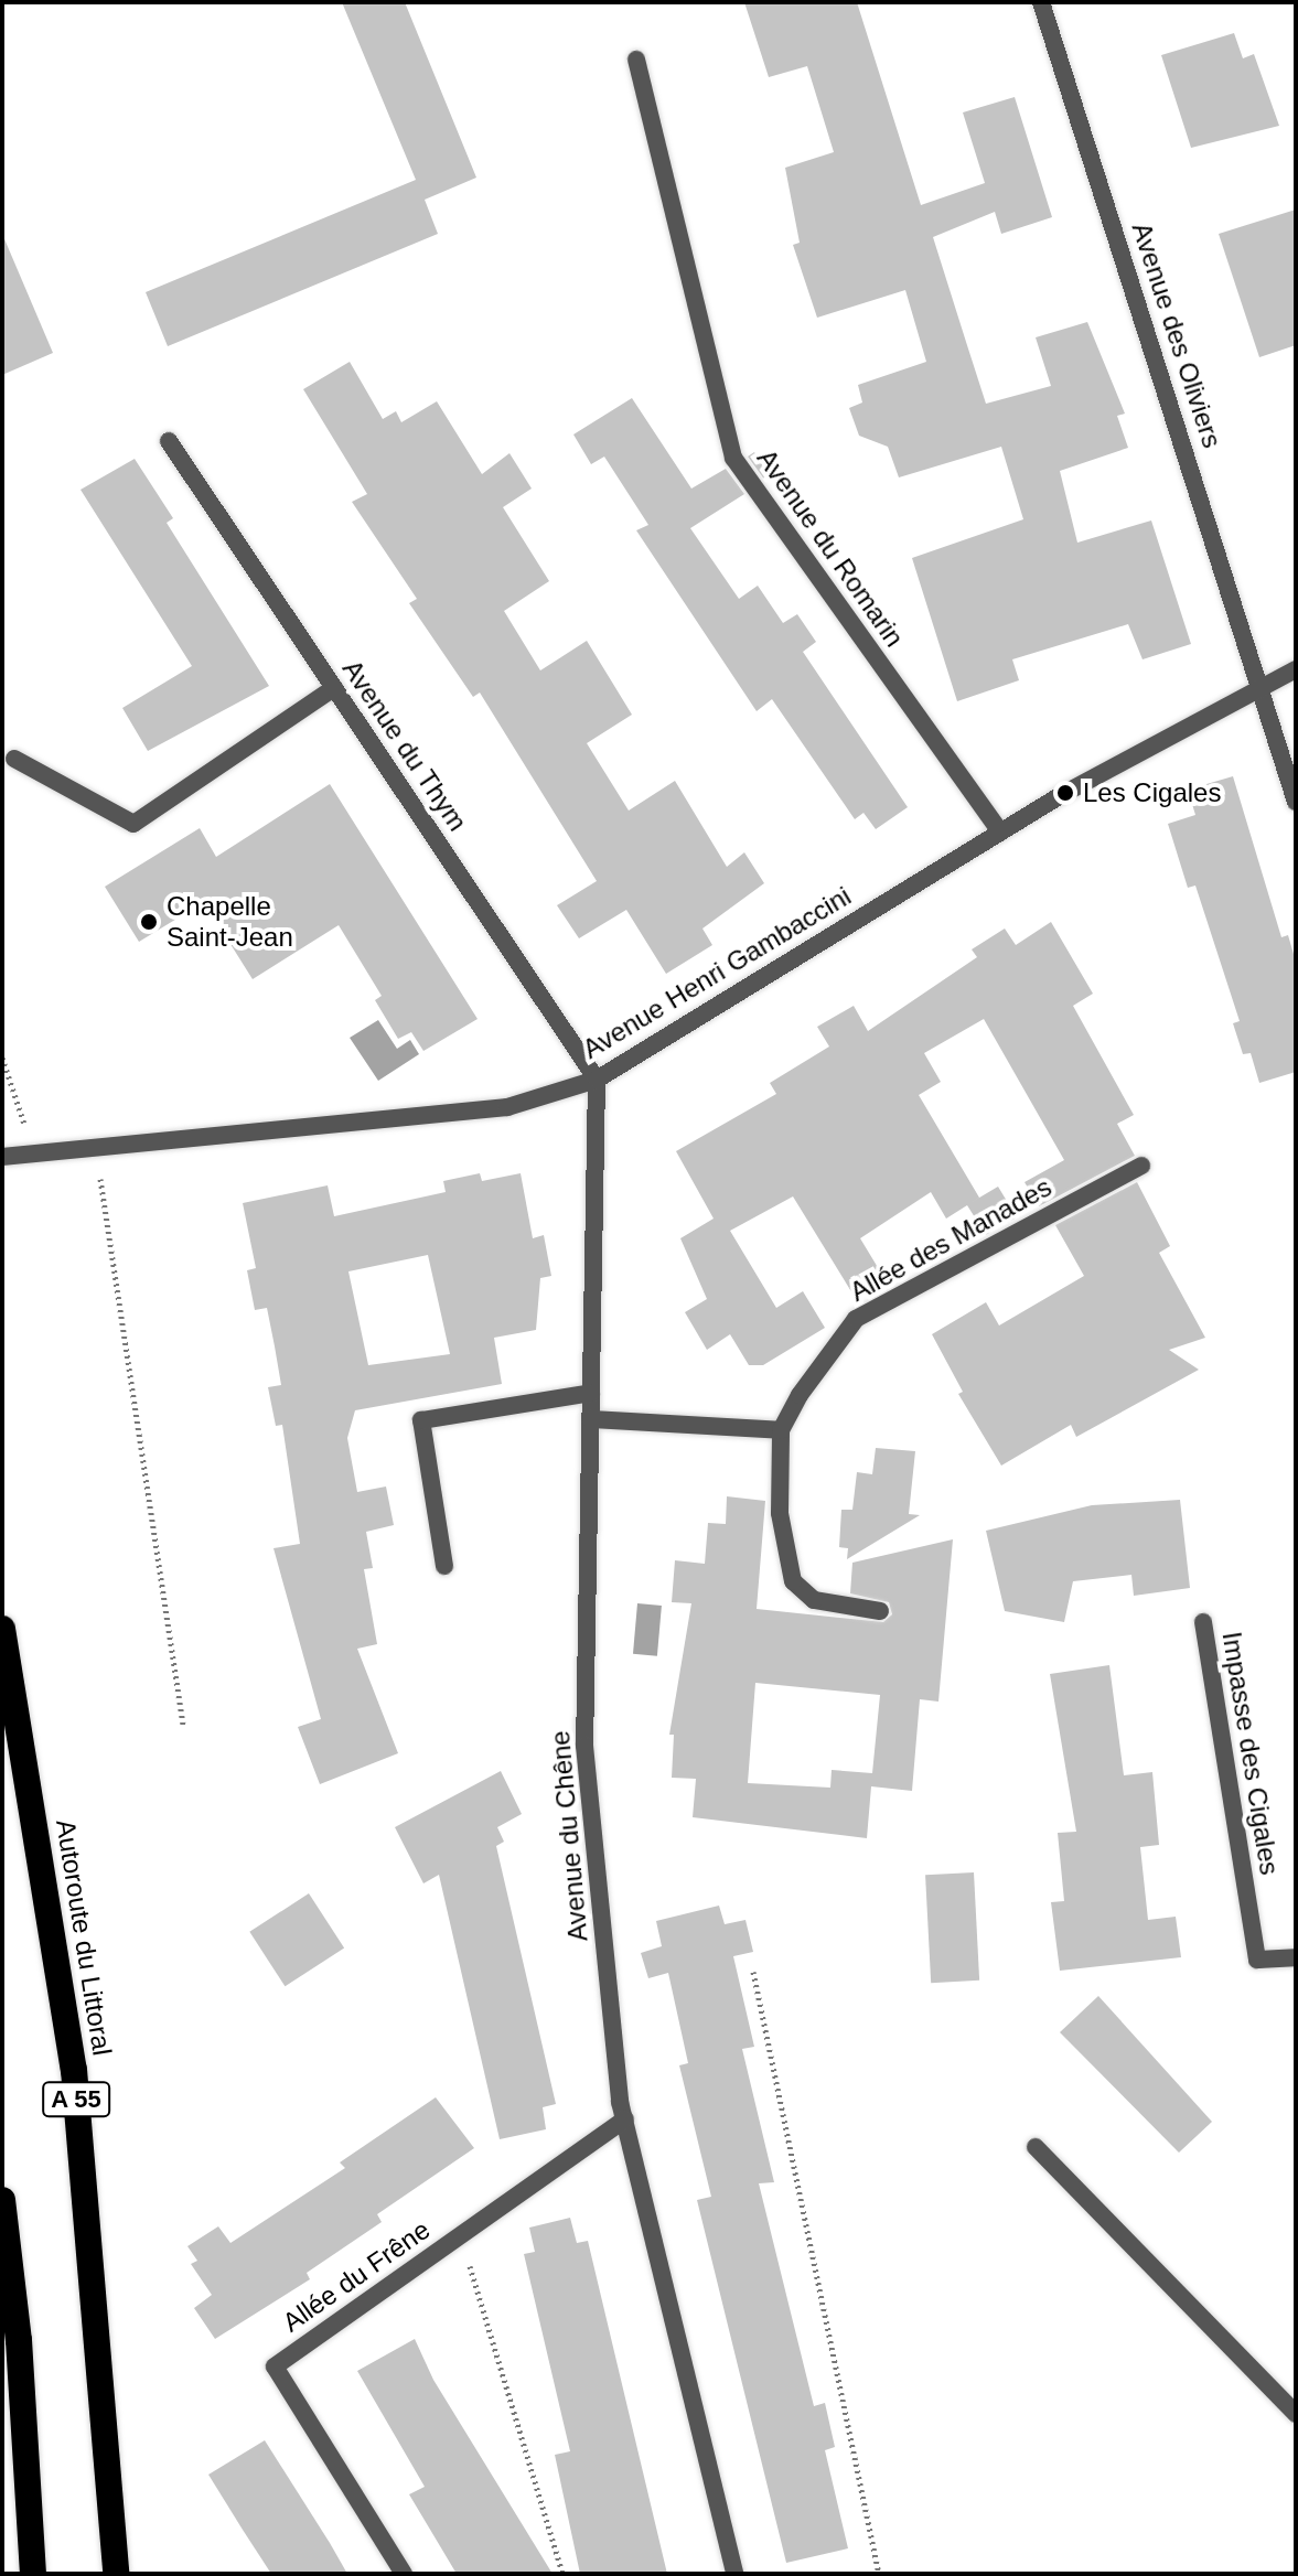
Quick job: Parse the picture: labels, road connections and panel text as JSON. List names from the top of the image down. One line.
{"streets":{"highway":["Autoroute du Littoral","A 55"],"street":["Avenue des Oliviers","Avenue du Romarin","Avenue du Thym","Avenue Henri Gambaccini","Allée des Manades","Impasse des Cigales","Avenue du Chêne","Allée du Frêne"]},"crossings":[["Avenue des Oliviers","Avenue Henri Gambaccini"],["Avenue du Romarin","Avenue Henri Gambaccini"],["Avenue du Thym","Avenue Henri Gambaccini"],["Avenue du Thym","Avenue du Chêne"],["Avenue Henri Gambaccini","Avenue du Chêne"],["Avenue du Chêne","Allée du Frêne"]],"places":["Les Cigales","Chapelle Saint-Jean"]}
